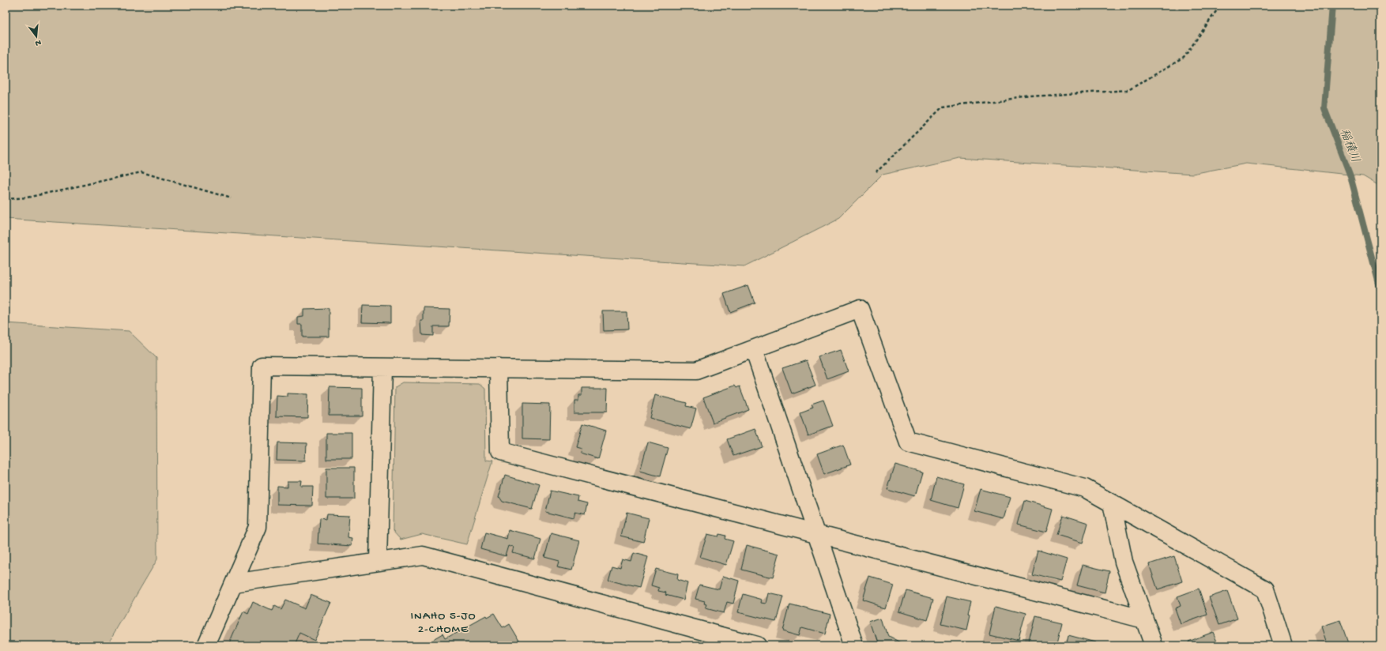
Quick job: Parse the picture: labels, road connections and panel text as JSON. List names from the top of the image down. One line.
{"districts":["INAHO 5-JO 2-CHOME"],"water":["稲積川"],"north":"bottom"}
